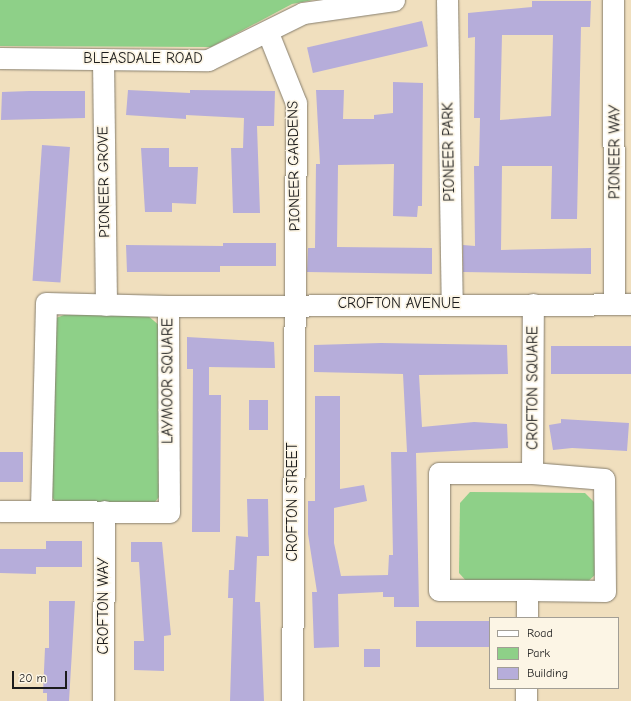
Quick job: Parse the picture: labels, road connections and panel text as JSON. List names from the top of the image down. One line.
{"streets":{"street":["BLEASDALE ROAD","PIONEER PARK","PIONEER WAY","PIONEER GARDENS","PIONEER GROVE","CROFTON AVENUE","LAYMOOR SQUARE","CROFTON SQUARE","CROFTON STREET","CROFTON WAY"]},"crossings":[["BLEASDALE ROAD","PIONEER GARDENS"],["BLEASDALE ROAD","PIONEER GROVE"],["PIONEER PARK","CROFTON AVENUE"],["PIONEER WAY","CROFTON AVENUE"],["PIONEER GARDENS","CROFTON AVENUE"],["PIONEER GARDENS","CROFTON STREET"],["PIONEER GROVE","LAYMOOR SQUARE"],["CROFTON AVENUE","LAYMOOR SQUARE"],["CROFTON AVENUE","CROFTON SQUARE"],["CROFTON AVENUE","CROFTON STREET"],["LAYMOOR SQUARE","CROFTON WAY"]],"legend":["Road","Park","Building"],"scale_bar":"20 m"}
